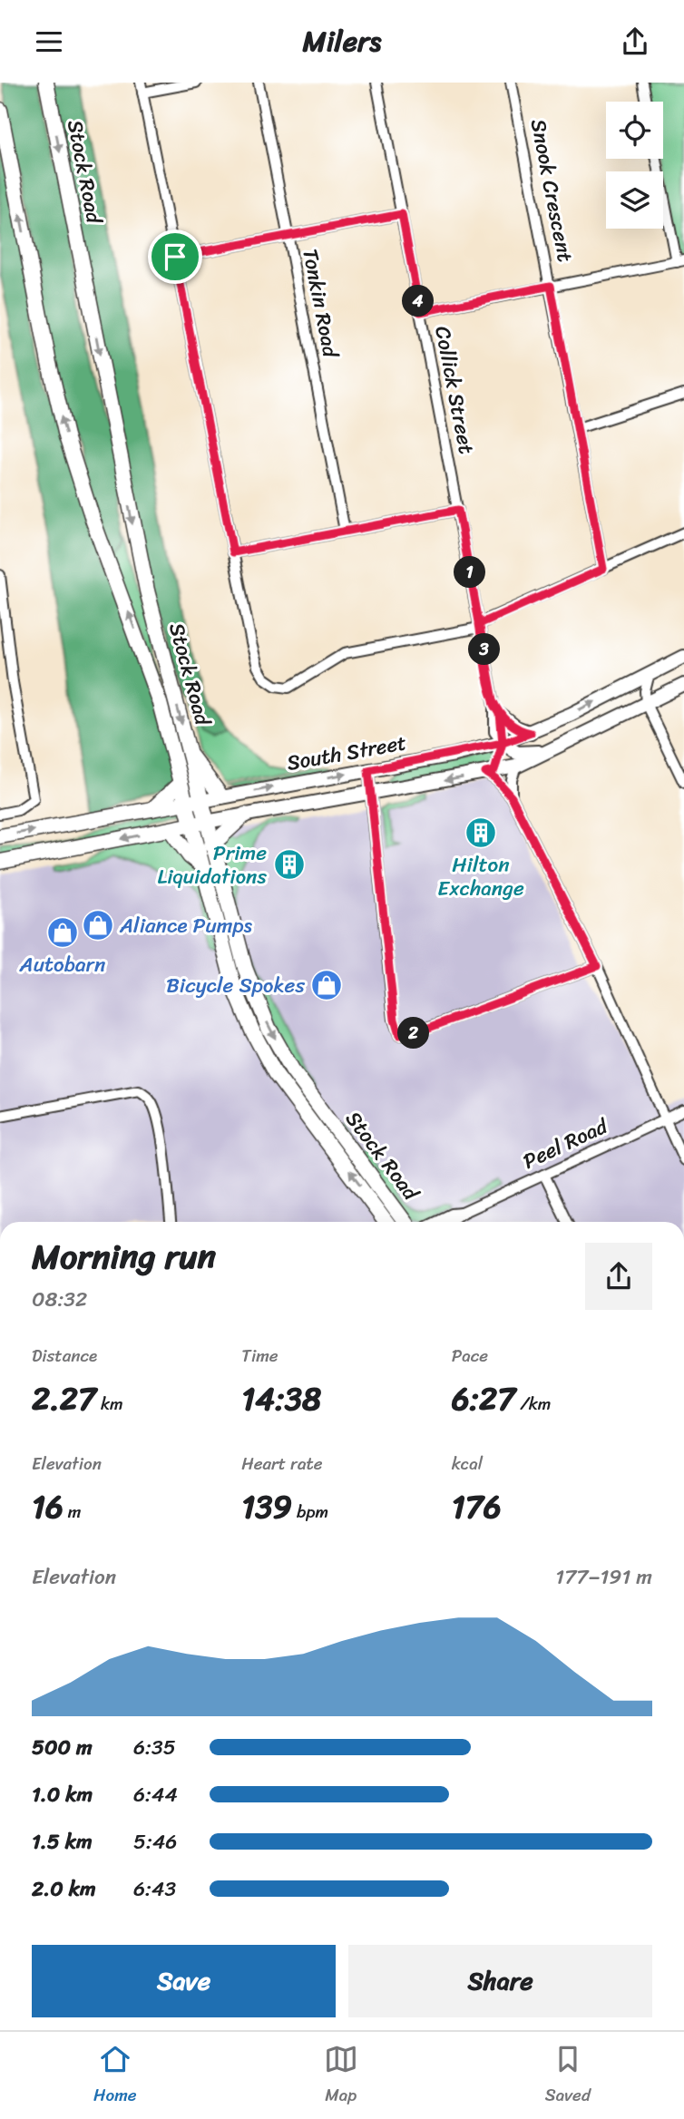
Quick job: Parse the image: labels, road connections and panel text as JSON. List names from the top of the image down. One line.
{"streets":{"highway":["Stock Road","South Street"],"street":["Snook Crescent","Tonkin Road","Collick Street","Peel Road"]},"crossings":[["Stock Road","South Street"],["Collick Street","South Street"]],"places":{"building":["Hilton Exchange","Prime Liquidations"],"shop":["Aliance Pumps","Autobarn","Bicycle Spokes"]},"page":{"header":"Milers","pins":["4","1","3","2"],"heading":["Morning run","08:32"],"stats":[["Distance","2.27 km"],["Time","14:38"],["Pace","6:27 /km"],["Elevation","16 m"],["Heart rate","139 bpm"],["kcal","176"]],"chart":["Elevation","177–191 m"],"list":[{"name":"500 m","note":"6:35"},{"name":"1.0 km","note":"6:44"},{"name":"1.5 km","note":"5:46"},{"name":"2.0 km","note":"6:43"}],"buttons":["Save","Share"],"tabs":["Home","Map","Saved"]}}
